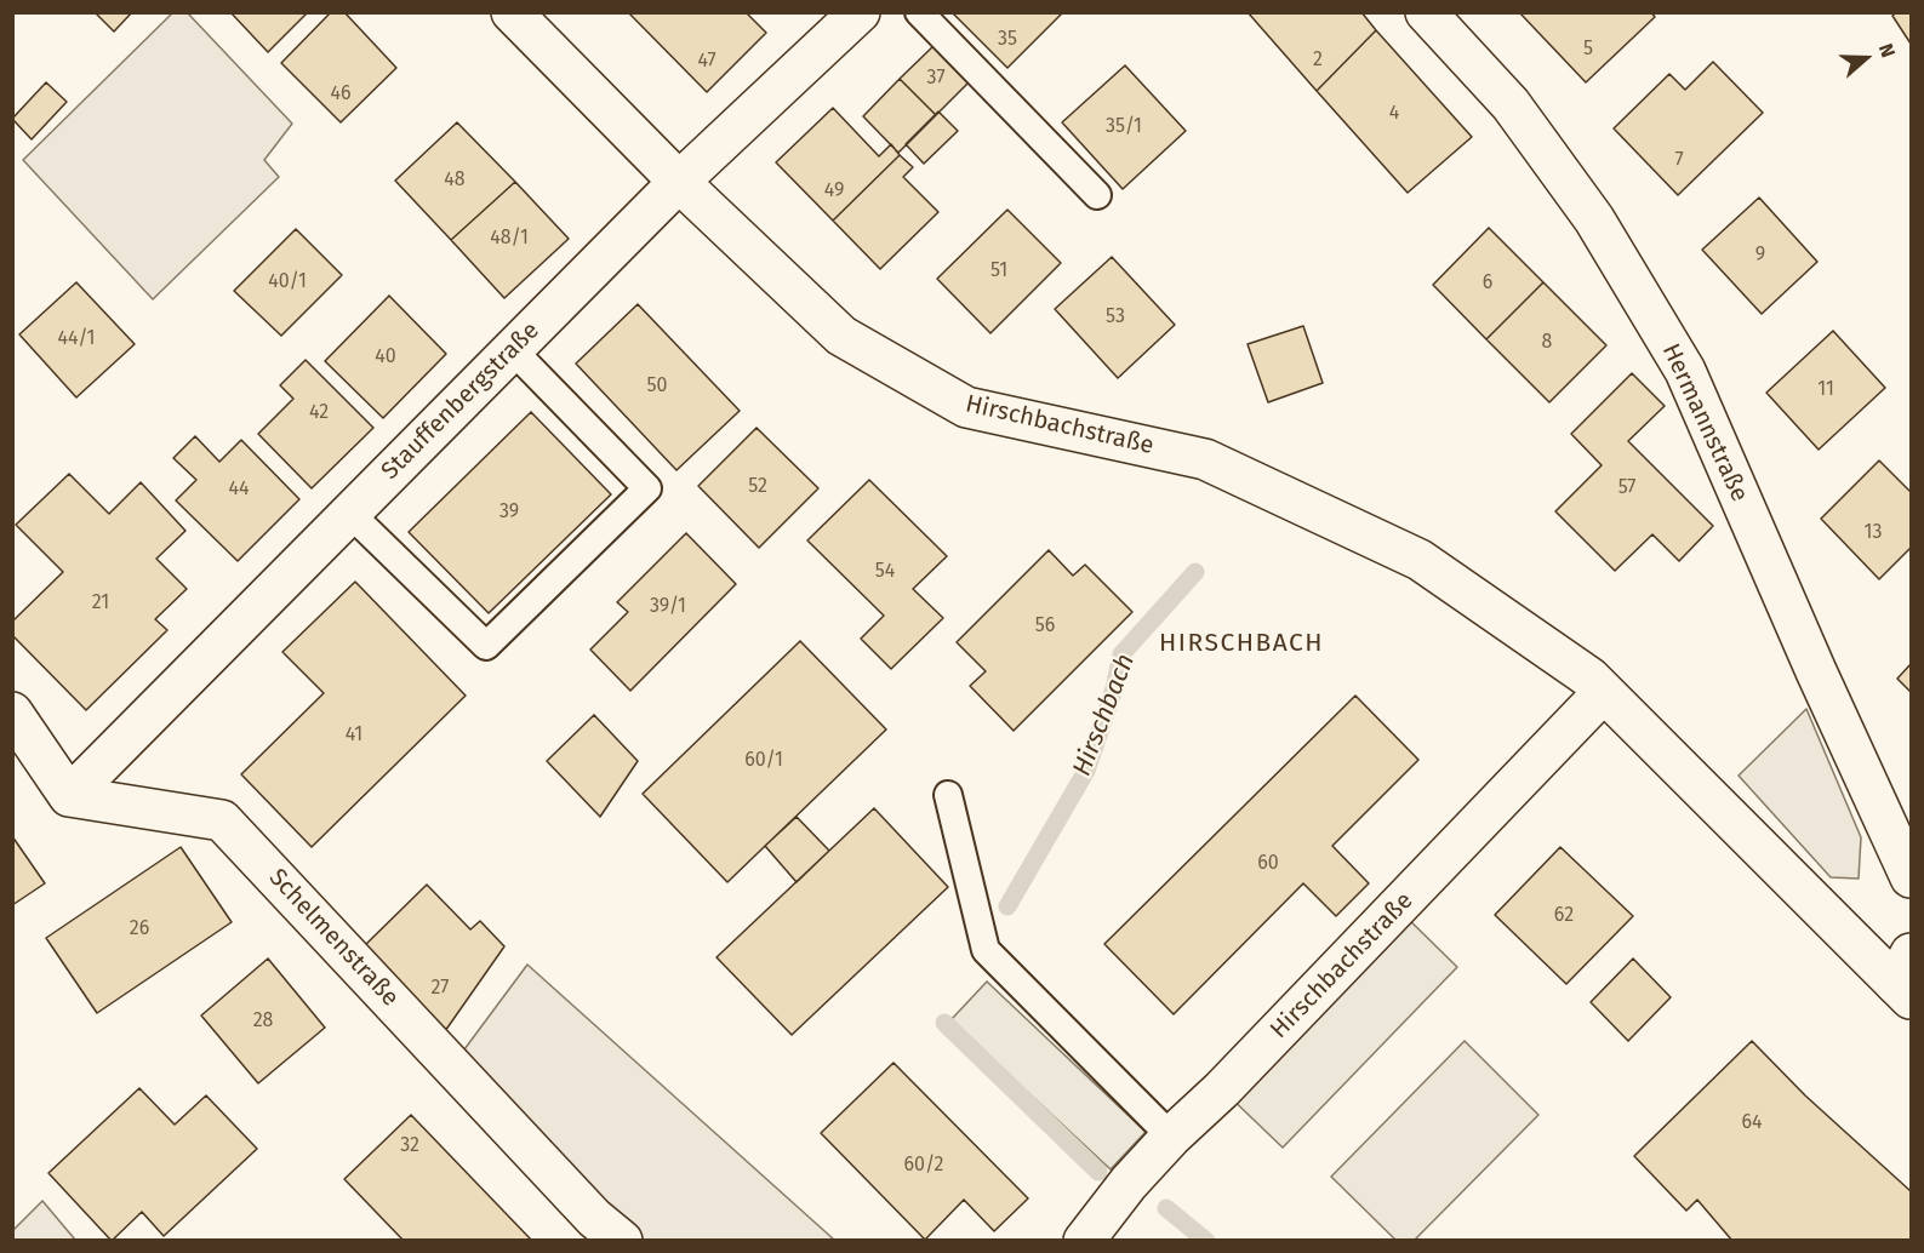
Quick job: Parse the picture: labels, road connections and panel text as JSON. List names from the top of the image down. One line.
{"streets":{"street":["Stauffenbergstraße","Hermannstraße","Hirschbachstraße","Schelmenstraße"]},"crossings":[["Stauffenbergstraße","Hirschbachstraße"],["Stauffenbergstraße","Schelmenstraße"]],"districts":["HIRSCHBACH"],"water":["Hirschbach"],"house_numbers":["35","5","2","47","37","46","4","35/1","7","48","49","48/1","9","51","40/1","6","53","44/1","8","40","50","11","42","52","57","44","39","13","54","21","39/1","56","41","60/1","60","62","26","27","28","64","32","60/2"],"north":"right"}
